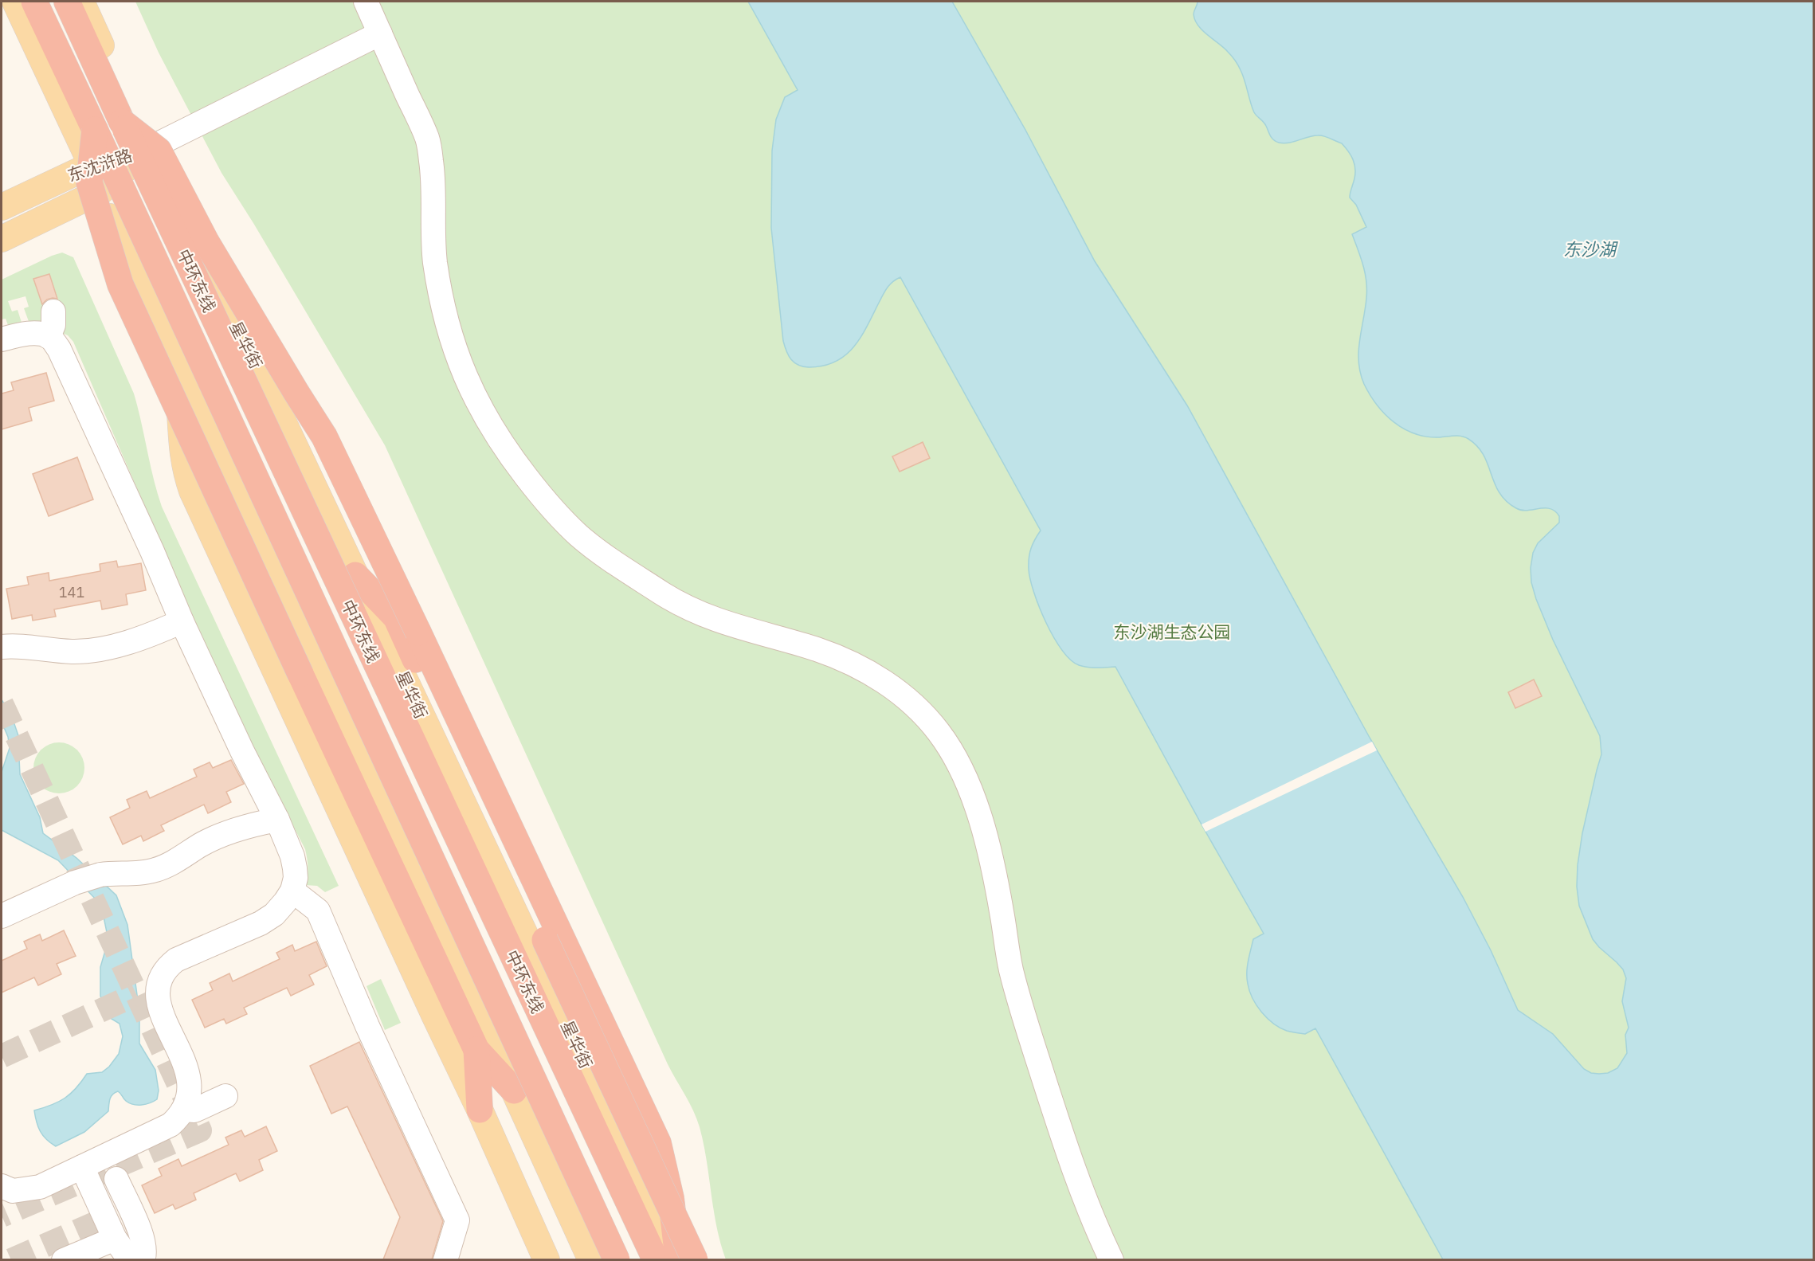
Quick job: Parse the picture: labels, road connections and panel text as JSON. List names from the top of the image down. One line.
{"streets":{"highway":["中环东线"],"main road":["东沈浒路","星华街"]},"crossings":[["东沈浒路","星华街"],["中环东线","星华街"]],"water":["东沙湖"],"parks":["东沙湖生态公园"],"house_numbers":["141"]}
